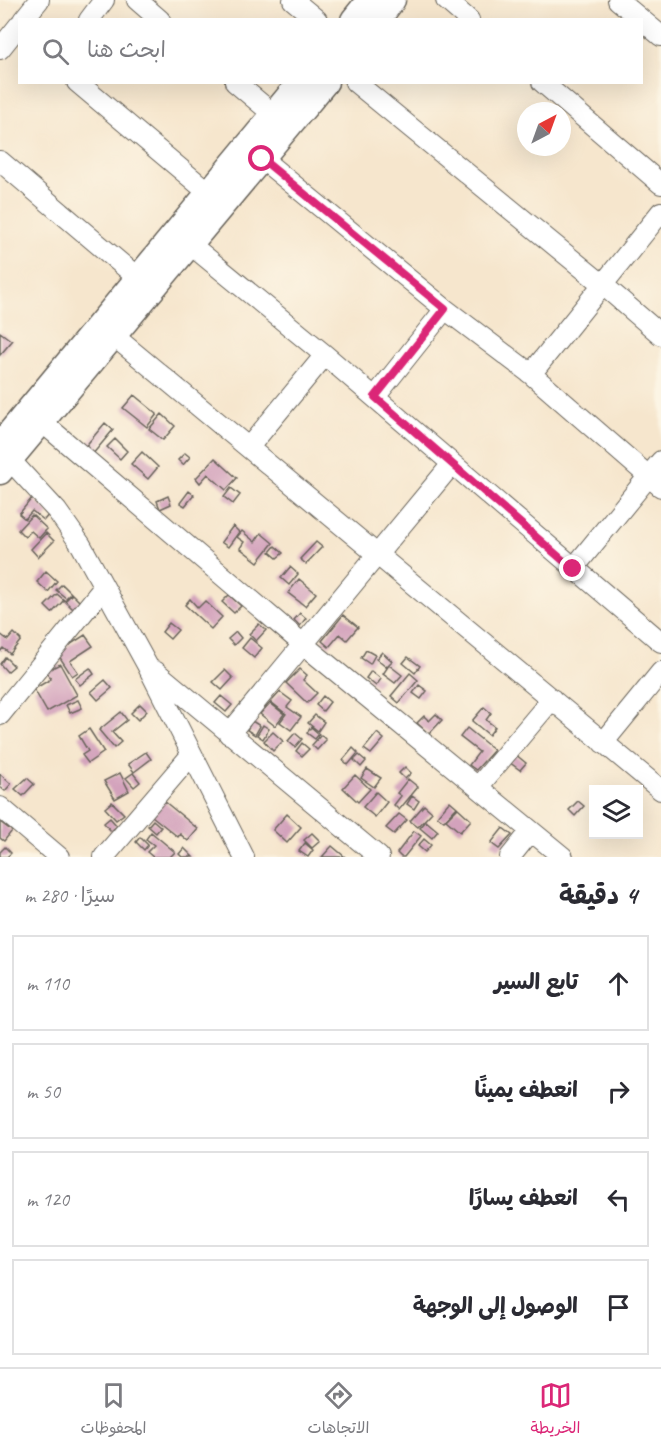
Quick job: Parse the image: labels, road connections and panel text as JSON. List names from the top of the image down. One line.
{"north":"top right","page":{"search":"ابحث هنا","heading":["4 دقيقة","سيرًا · 280 m"],"list":[["تابع السير","110 m"],["انعطف يمينًا","50 m"],["انعطف يسارًا","120 m"],"الوصول إلى الوجهة"],"nav":["الخريطة","الاتجاهات","المحفوظات"]}}
